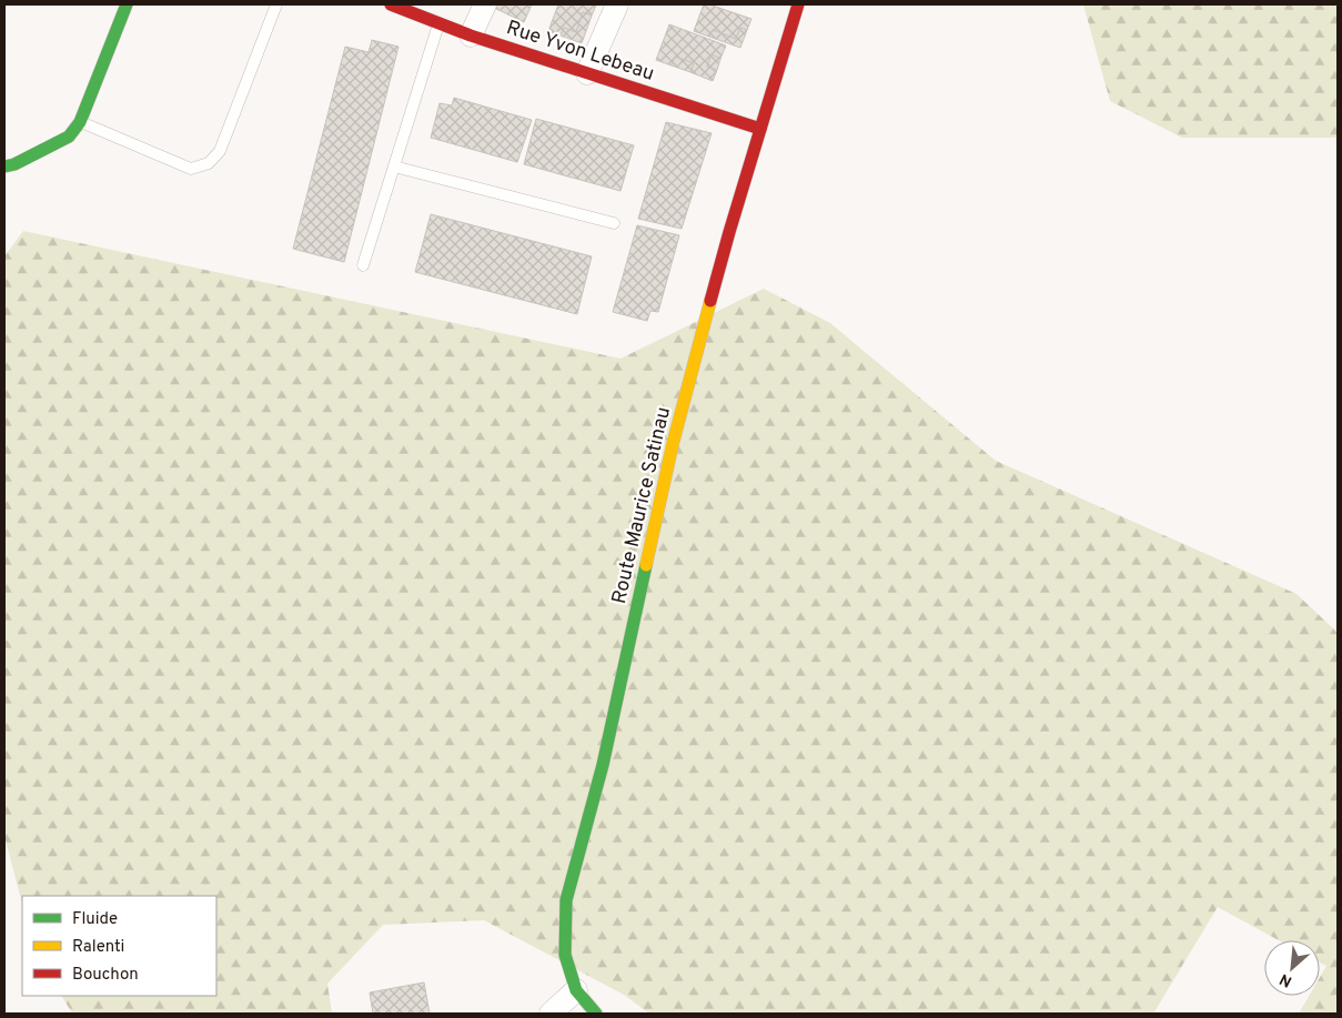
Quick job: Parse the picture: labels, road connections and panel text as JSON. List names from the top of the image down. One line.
{"streets":{"main road":["Rue Yvon Lebeau","Route Maurice Satinau"]},"crossings":[["Rue Yvon Lebeau","Route Maurice Satinau"]],"legend":["Fluide","Ralenti","Bouchon"],"north":"bottom left"}
